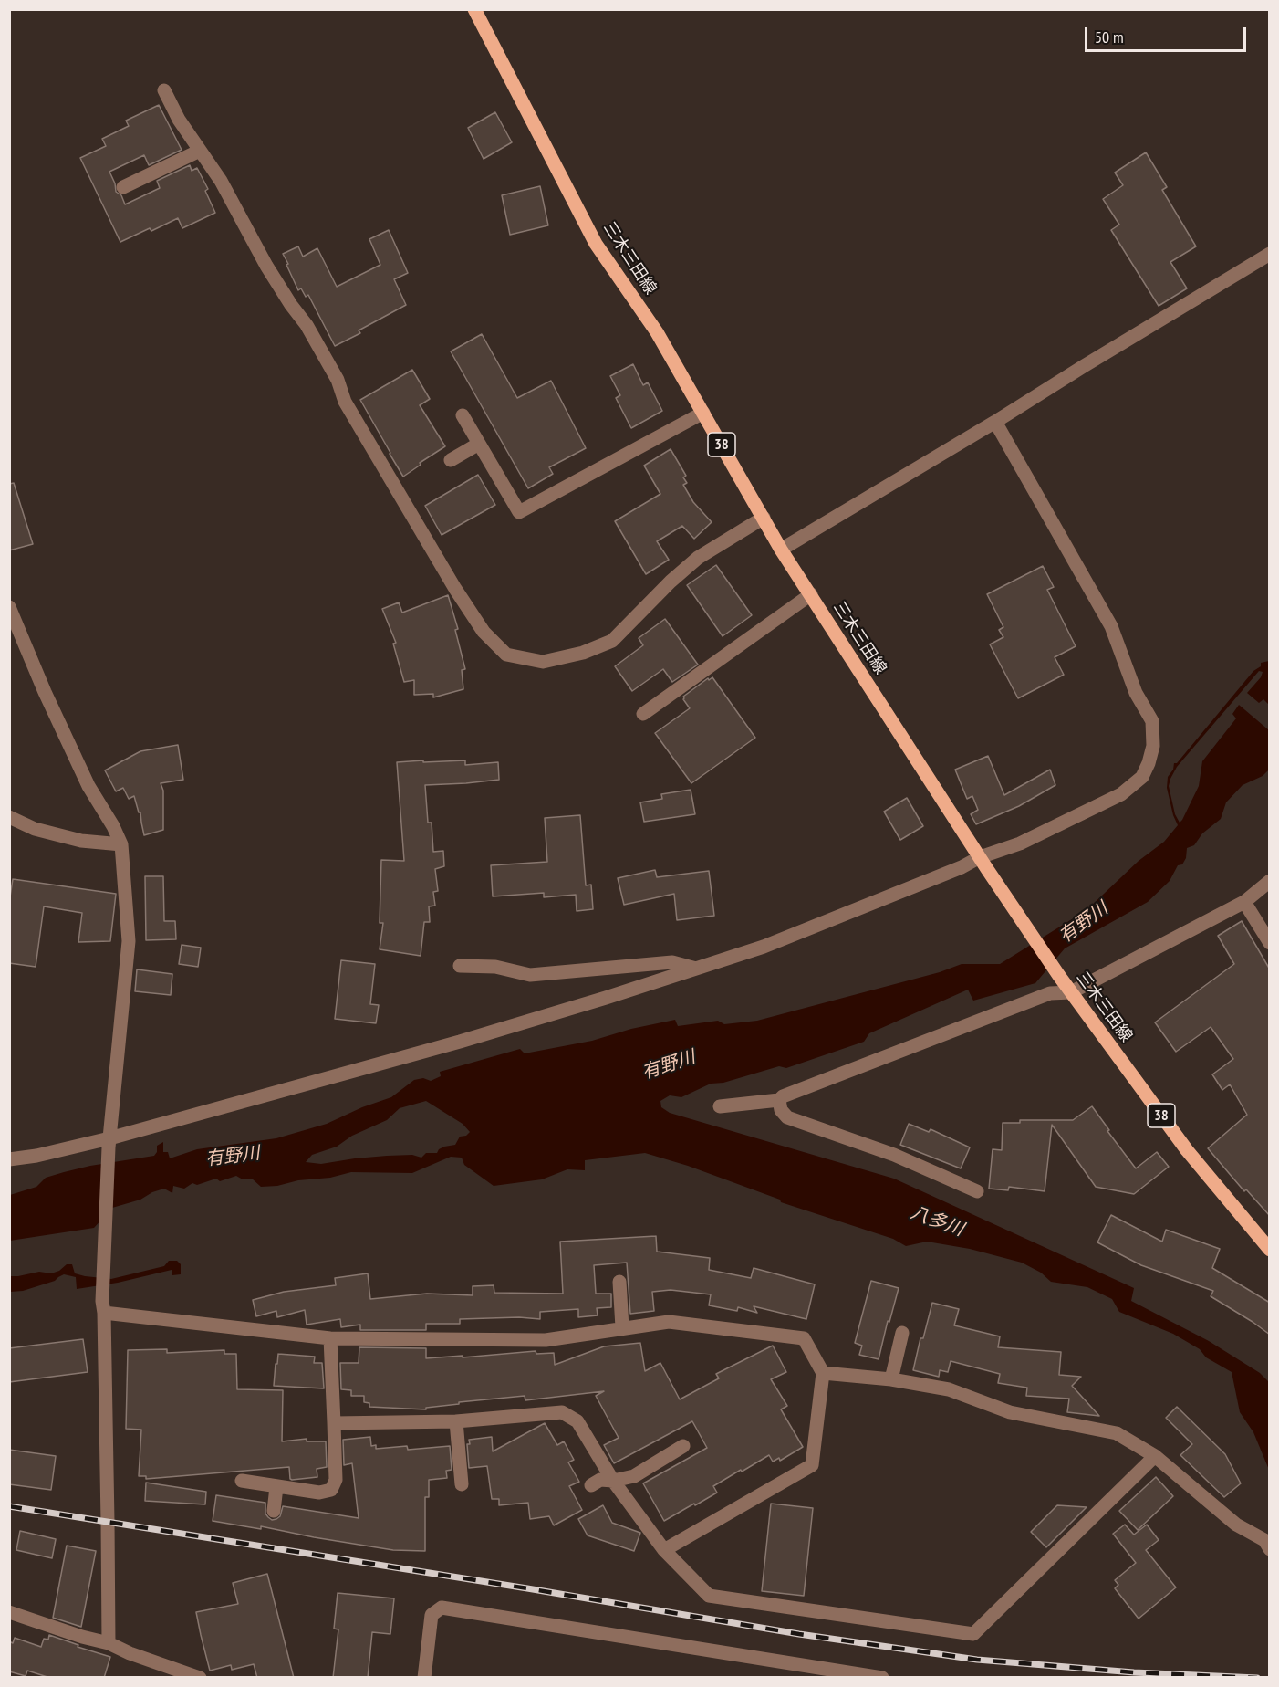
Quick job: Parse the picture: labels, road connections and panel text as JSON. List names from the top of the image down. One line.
{"streets":{"main road":["三木三田線","38"]},"water":["有野川","八多川"],"scale_bar":"50 m"}
